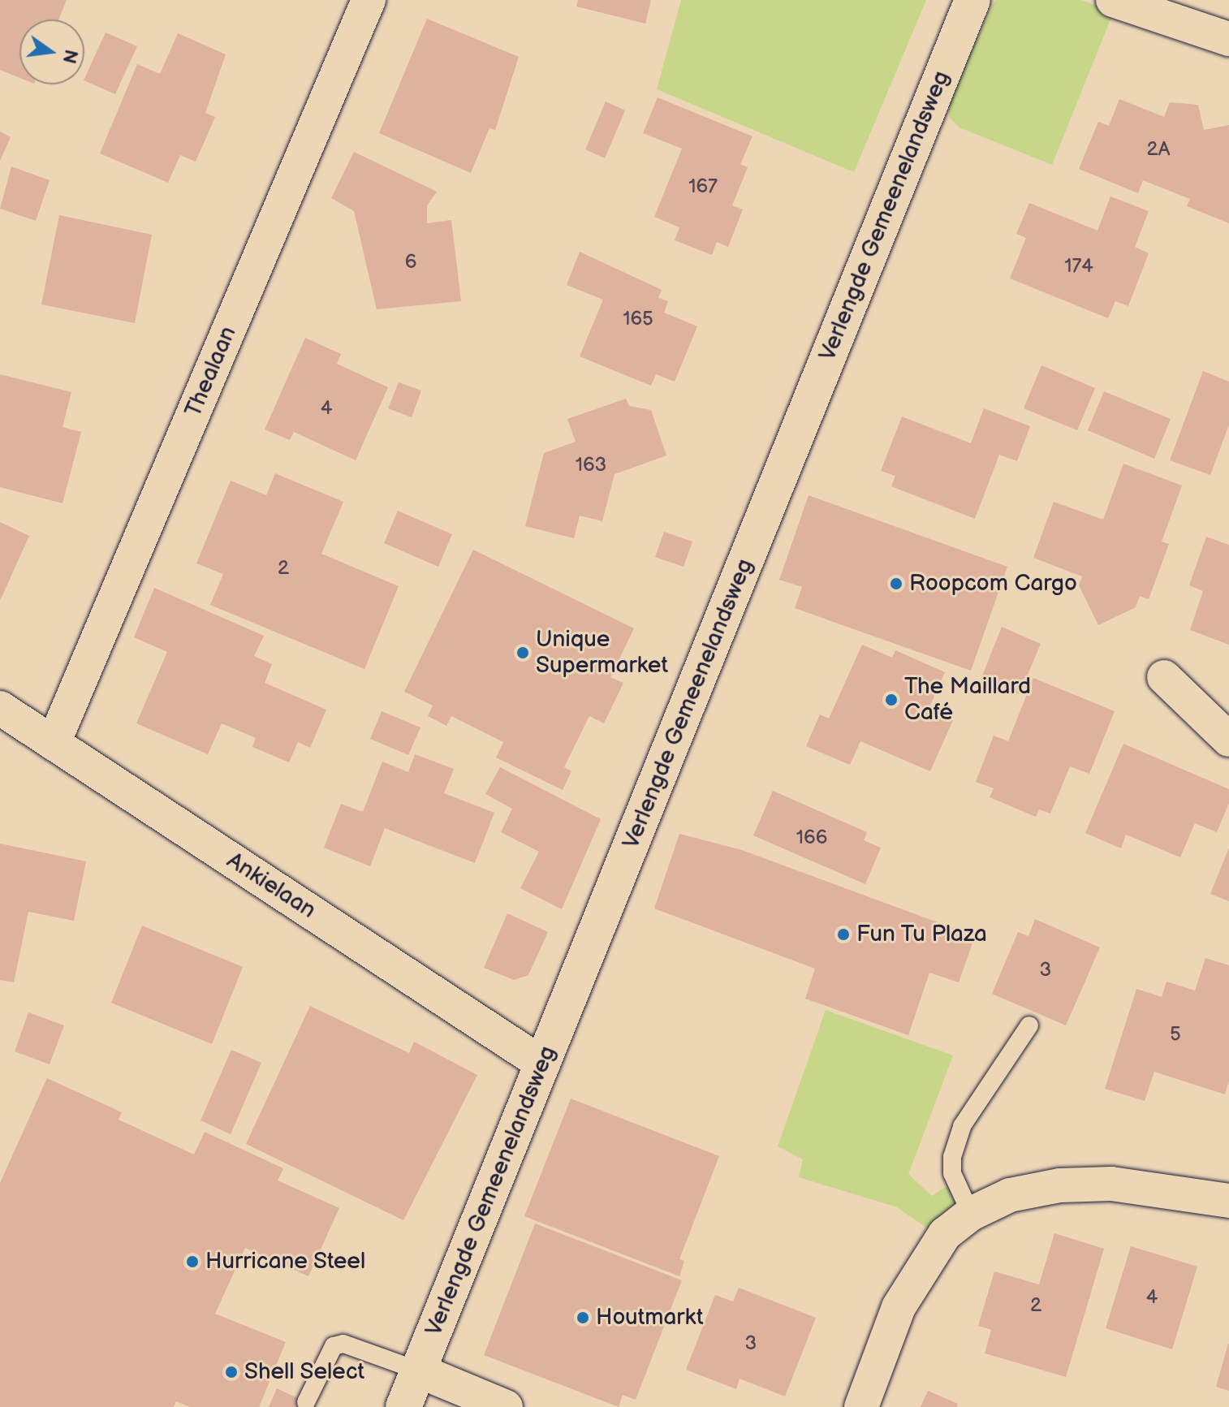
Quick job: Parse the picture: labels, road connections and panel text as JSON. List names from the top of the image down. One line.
{"streets":{"street":["Verlengde Gemeenelandsweg","Thealaan","Ankielaan"]},"crossings":[["Verlengde Gemeenelandsweg","Ankielaan"],["Thealaan","Ankielaan"]],"places":["Roopcom Cargo","Unique Supermarket","The Maillard Café","Fun Tu Plaza","Hurricane Steel","Houtmarkt","Shell Select"],"house_numbers":["2A","167","6","174","165","4","163","2","166","3","5","4","2","3"],"north":"right"}
